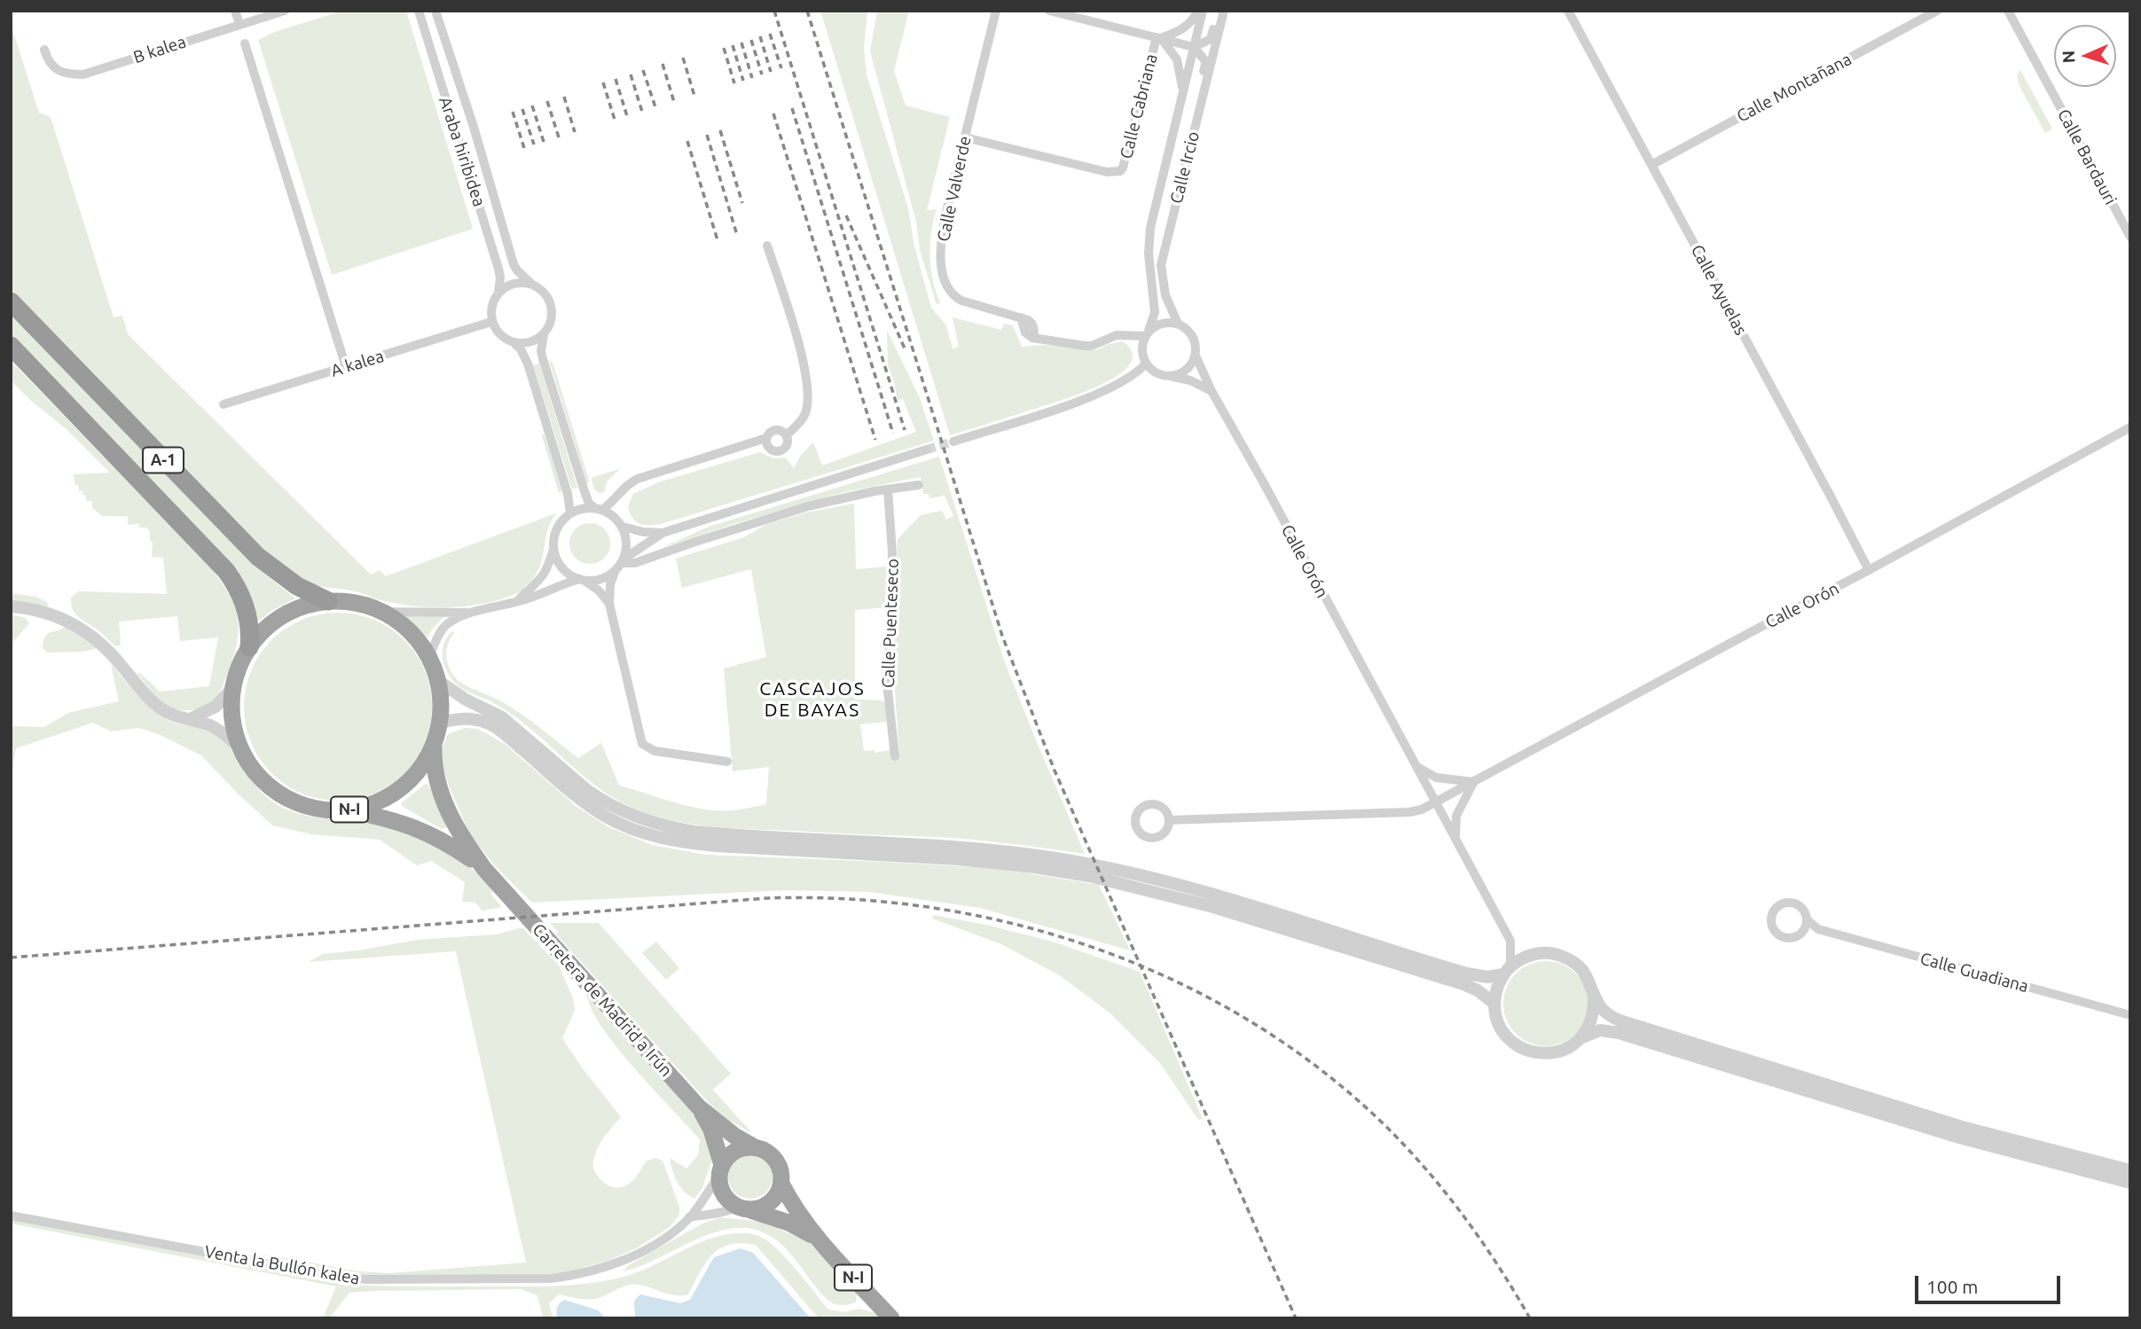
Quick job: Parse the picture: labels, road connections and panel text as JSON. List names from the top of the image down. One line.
{"streets":{"highway":["A-1","N-I","Carretera de Madrid a Irún"],"street":["B kalea","Calle Montañana","Calle Cabriana","Araba hiribidea","Calle Bardauri","Calle Ircio","Calle Valverde","Calle Ayuelas","A kalea","Calle Orón","Calle Puenteseco","Calle Guadiana","Venta la Bullón kalea"]},"crossings":[["Calle Montañana","Calle Ayuelas"],["Calle Cabriana","Calle Valverde"],["Araba hiribidea","A kalea"],["Calle Ircio","Calle Valverde"],["Calle Ircio","Calle Orón"],["Calle Valverde","Calle Orón"],["Calle Ayuelas","Calle Orón"],["A-1","N-I"],["N-I","Carretera de Madrid a Irún"]],"districts":["CASCAJOS DE BAYAS"],"scale_bar":"100 m","north":"left"}
